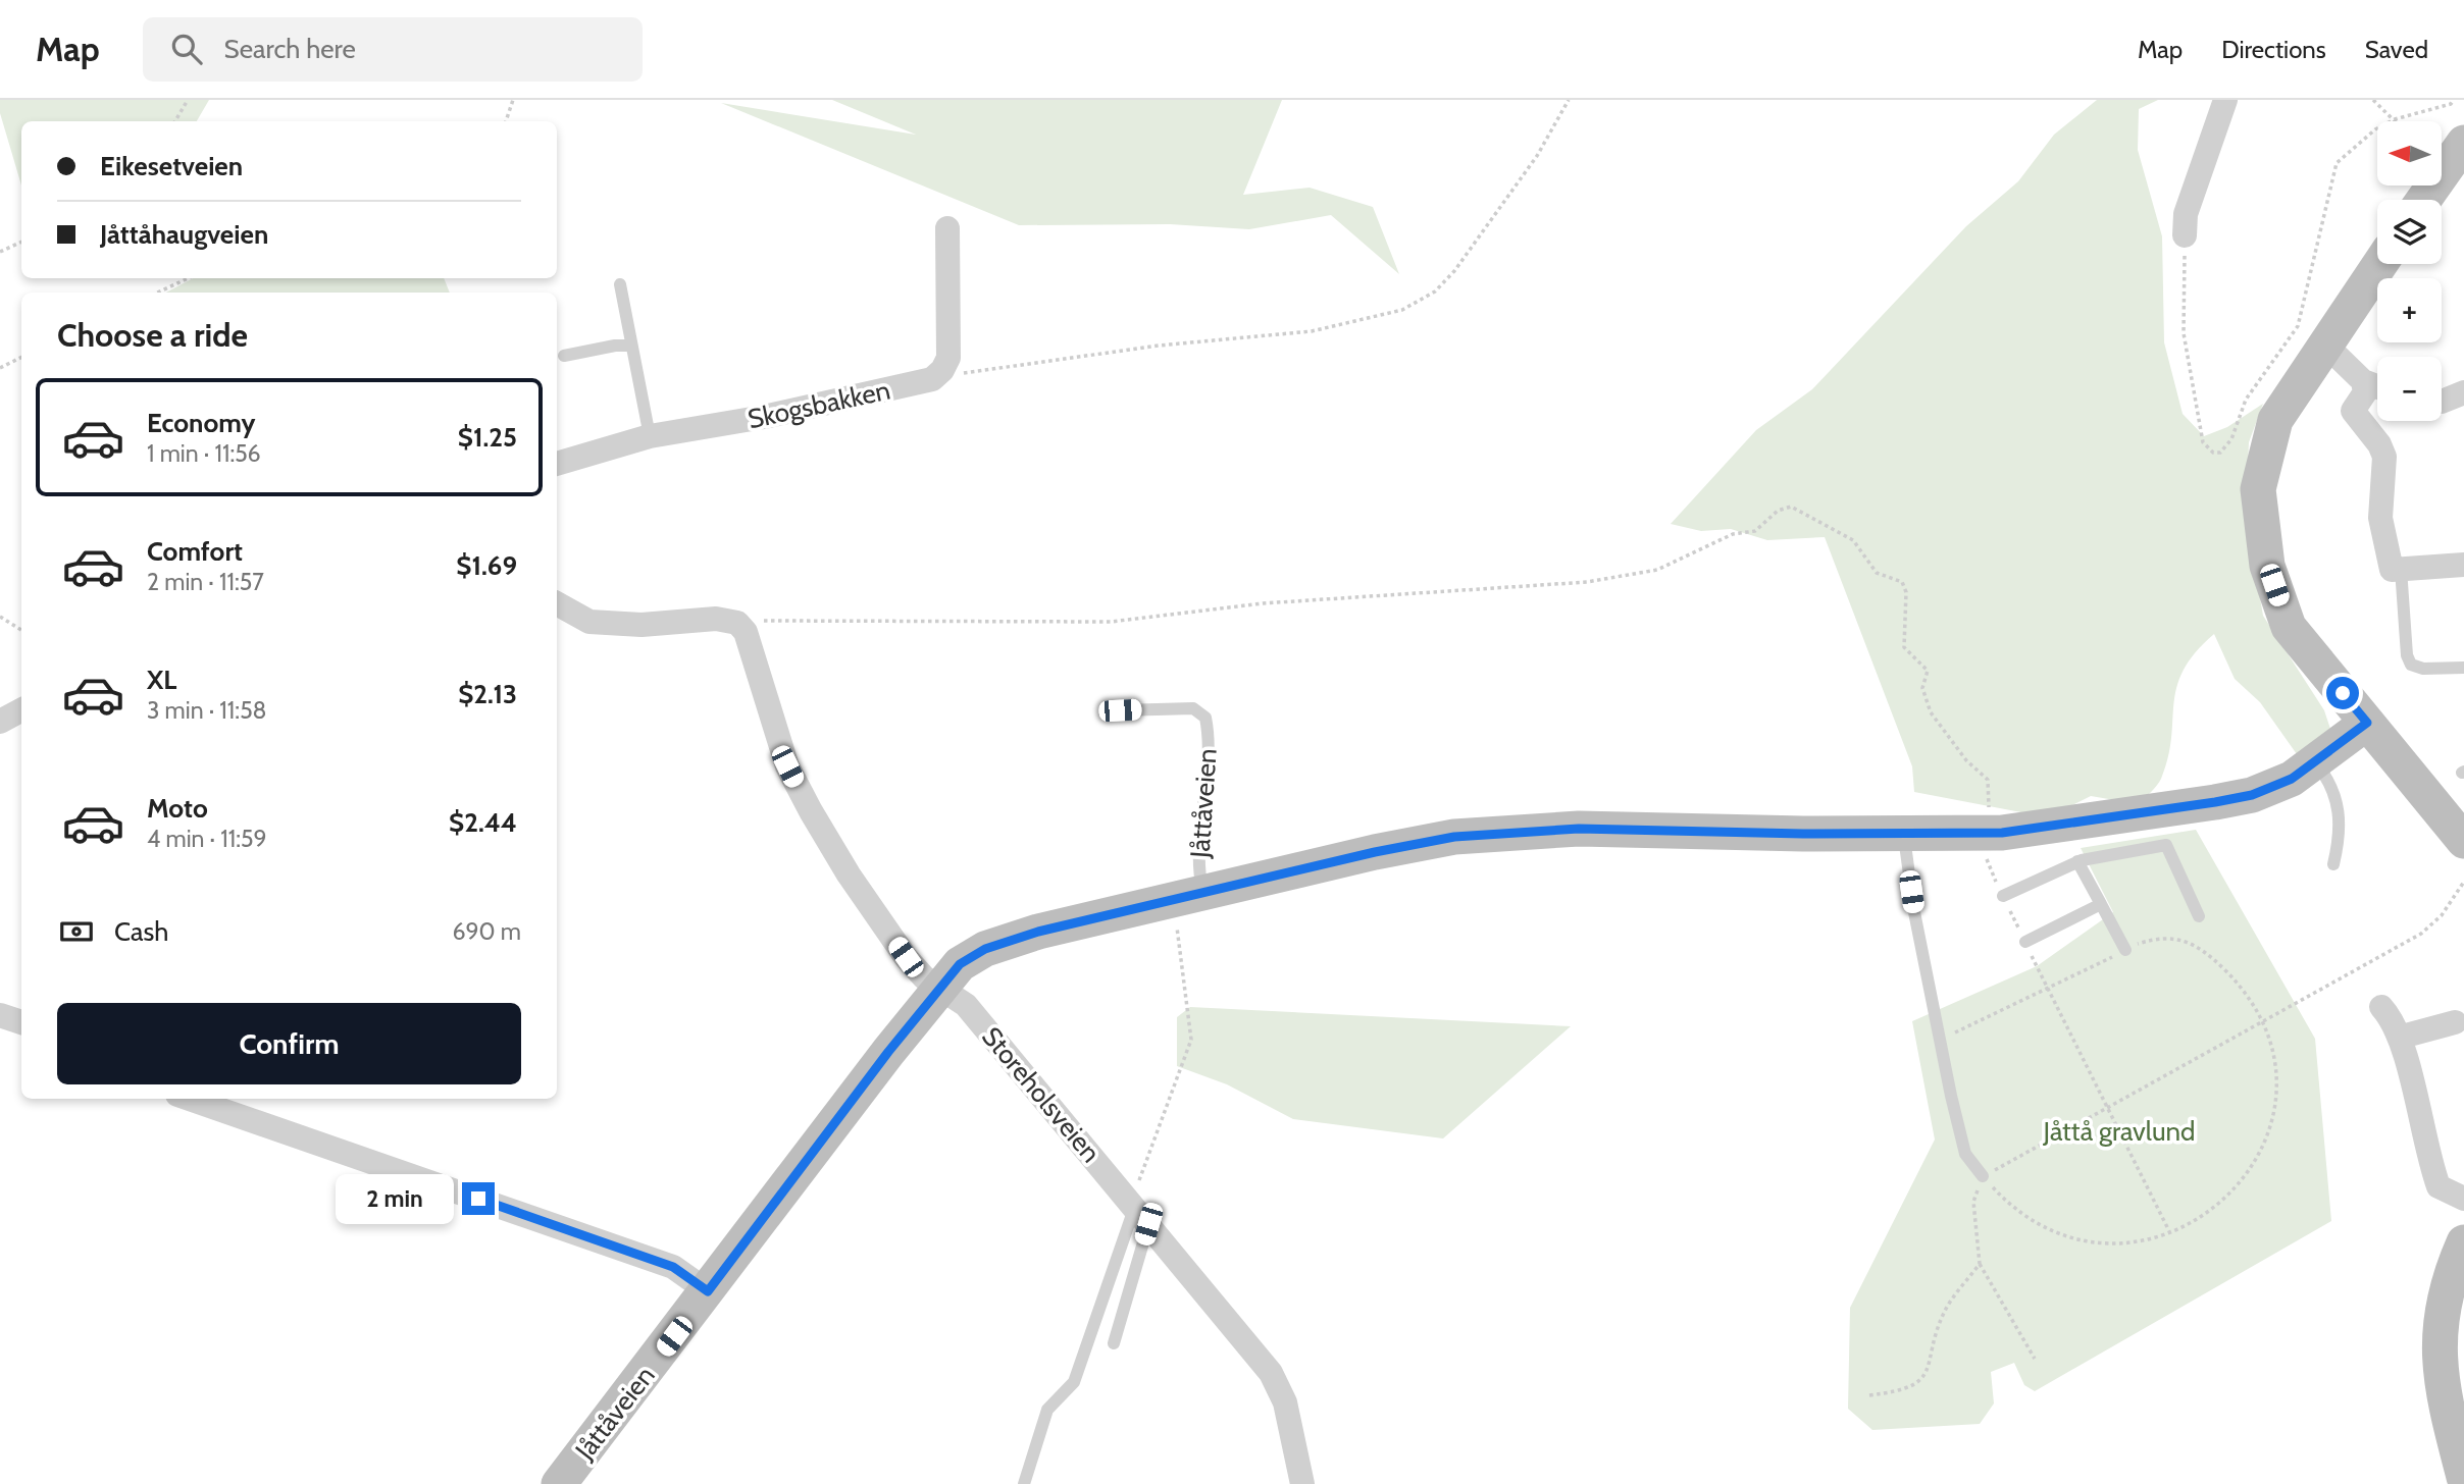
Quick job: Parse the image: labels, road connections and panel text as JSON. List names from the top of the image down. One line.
{"streets":{"main road":["Jåttåveien"],"street":["Skogsbakken","Storeholsveien"]},"crossings":[["Jåttåveien","Storeholsveien"]],"parks":["Jåttå gravlund"],"north":"left","page":{"header":"Map","search":"Search here","nav":["Map","Directions","Saved"],"map_buttons":["+","−"],"banner":["Eikesetveien","Jåttåhaugveien"],"heading":"Choose a ride","list":[{"name":"Economy","note":"1 min · 11:56","value":"$1.25"},{"name":"Comfort","note":"2 min · 11:57","value":"$1.69"},{"name":"XL","note":"3 min · 11:58","value":"$2.13"},{"name":"Moto","note":"4 min · 11:59","value":"$2.44"}],"pay":["Cash","690 m"],"buttons":"Confirm","bubble":"2 min"}}
